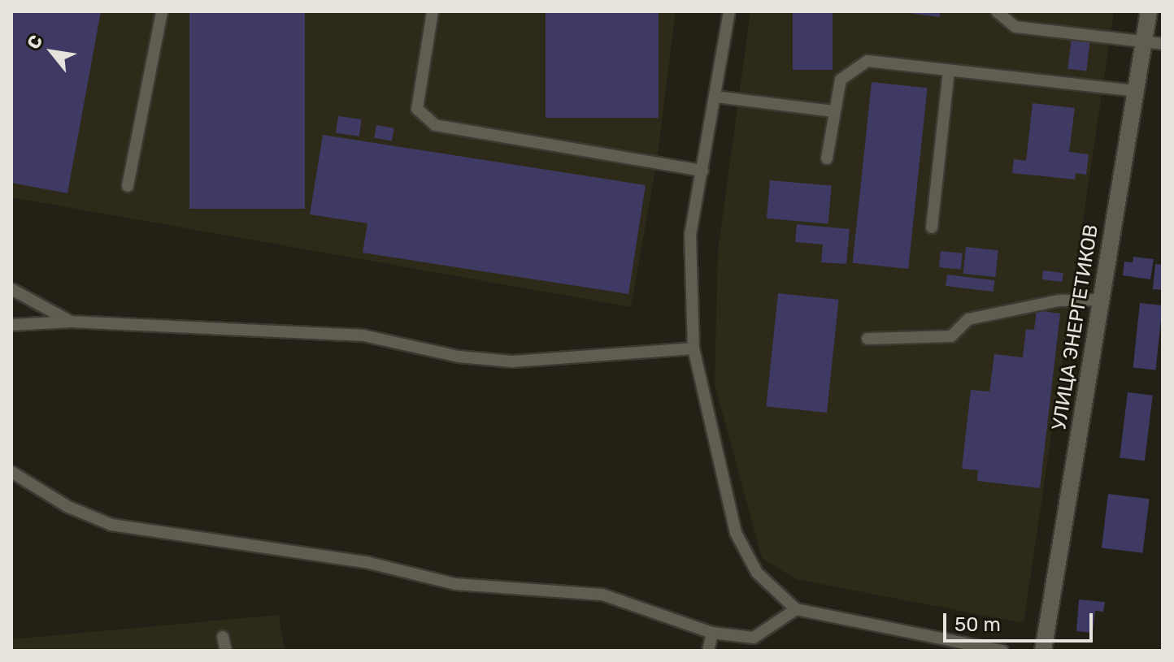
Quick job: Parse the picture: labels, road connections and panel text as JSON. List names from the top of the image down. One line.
{"streets":{"street":["УЛИЦА ЭНЕРГЕТИКОВ"]},"scale_bar":"50 m","north":"top left"}
